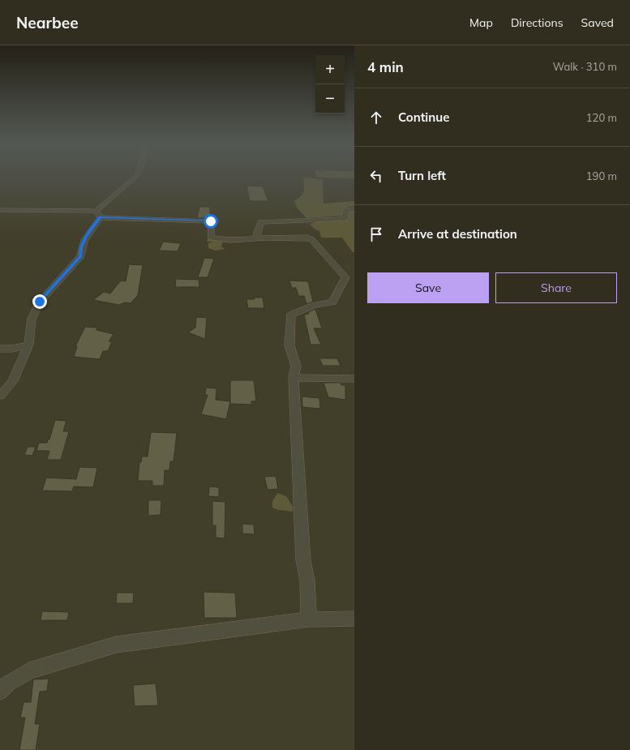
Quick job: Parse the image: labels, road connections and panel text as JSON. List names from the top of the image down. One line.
{"page":{"header":"Nearbee","nav":["Map","Directions","Saved"],"heading":["4 min","Walk · 310 m"],"map_buttons":["+","−"],"list":[["Continue","120 m"],["Turn left","190 m"],"Arrive at destination"],"buttons":["Save","Share"]}}
